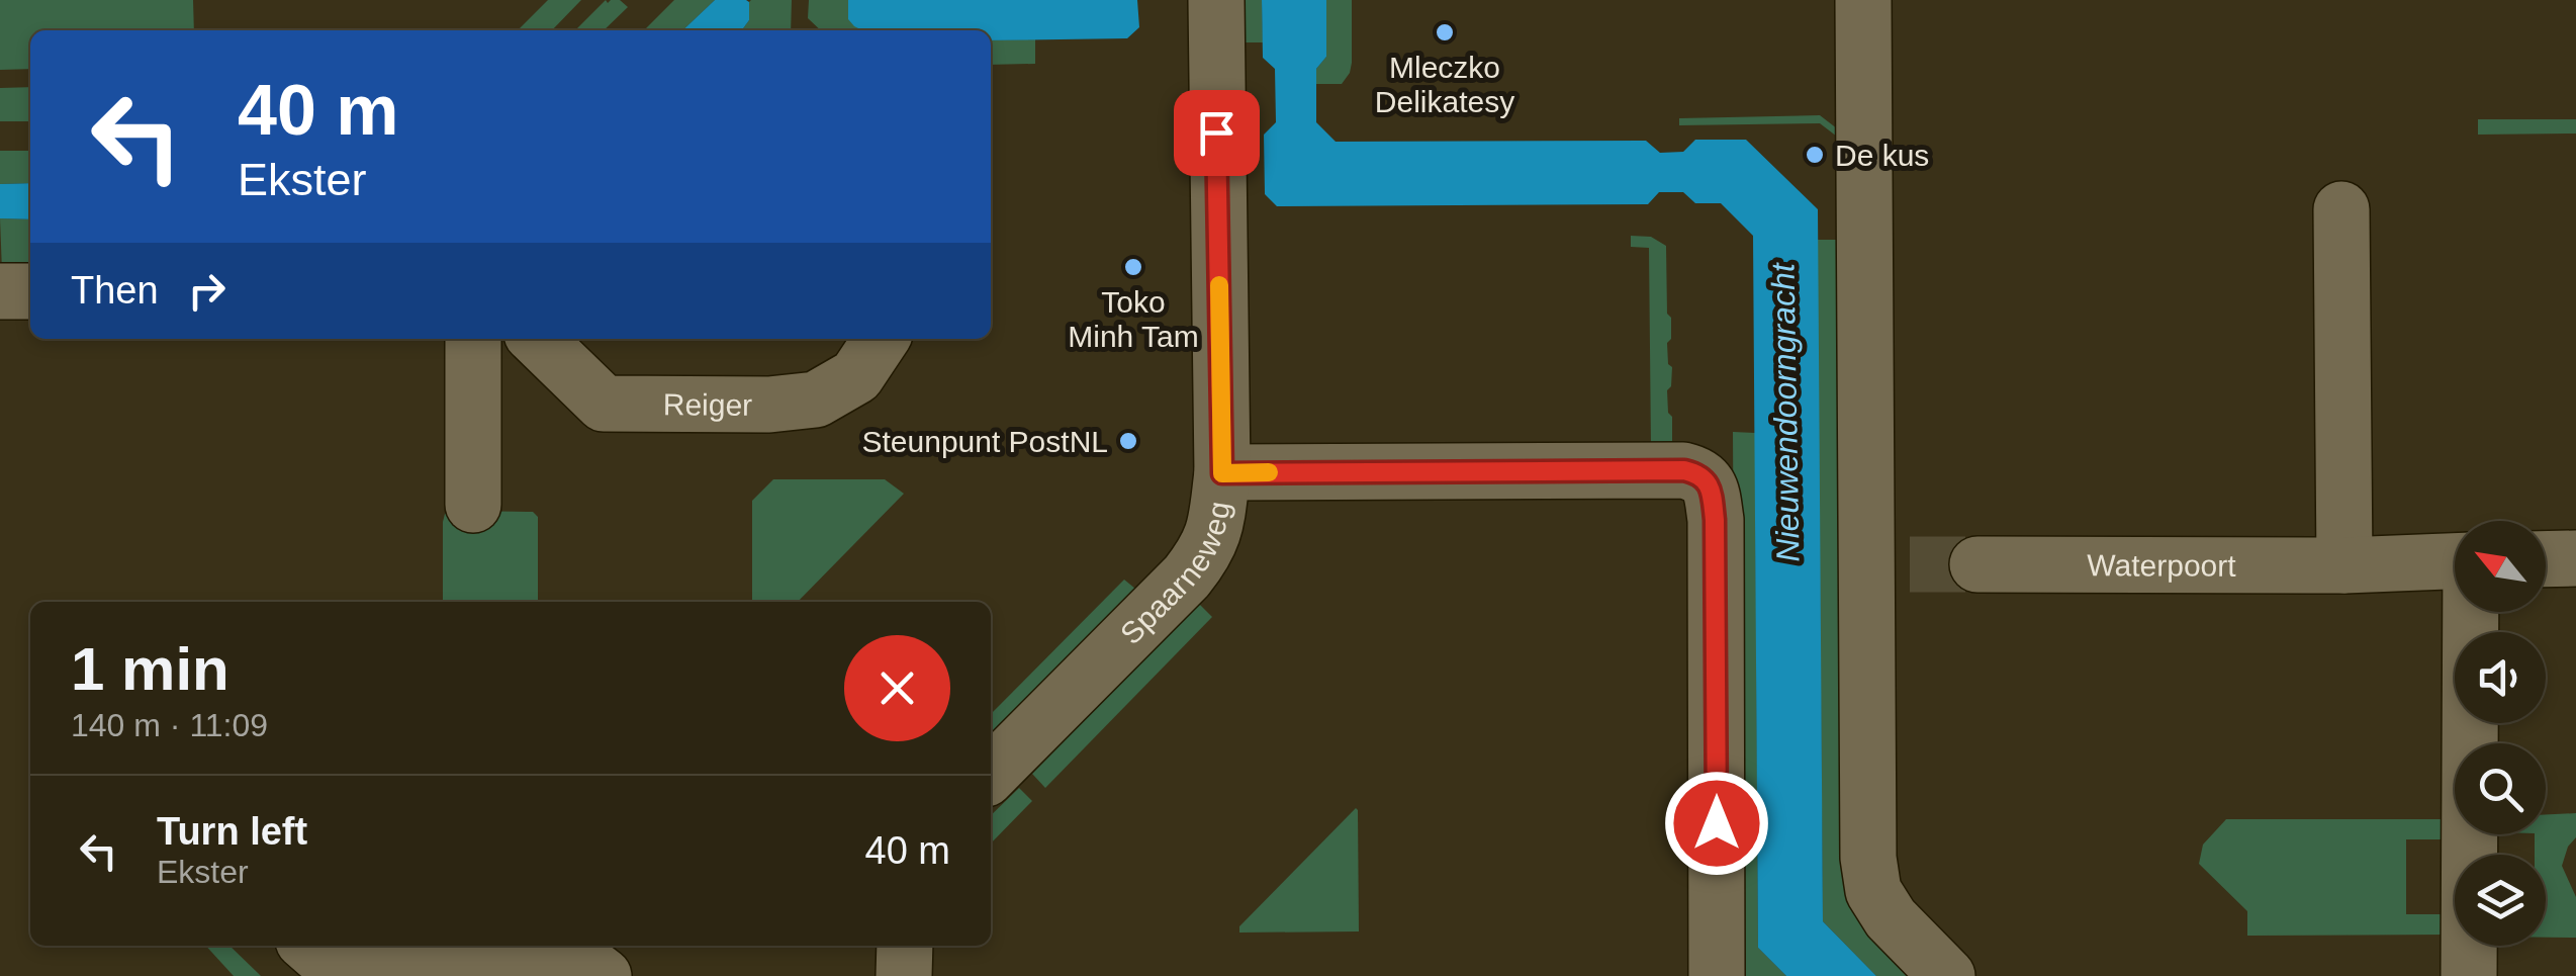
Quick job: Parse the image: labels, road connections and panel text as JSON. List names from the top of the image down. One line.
{"streets":{"street":["Reiger","Waterpoort","Spaarneweg"]},"water":["Nieuwendoorngracht"],"places":["Mleczko Delikatesy","De kus","Toko Minh Tam","Steunpunt PostNL"],"north":"top left","page":{"turn":["40 m","Ekster"],"then":"Then","heading":["1 min","140 m · 11:09"],"list":[{"name":"Turn left","note":"Ekster","value":"40 m"}]}}
